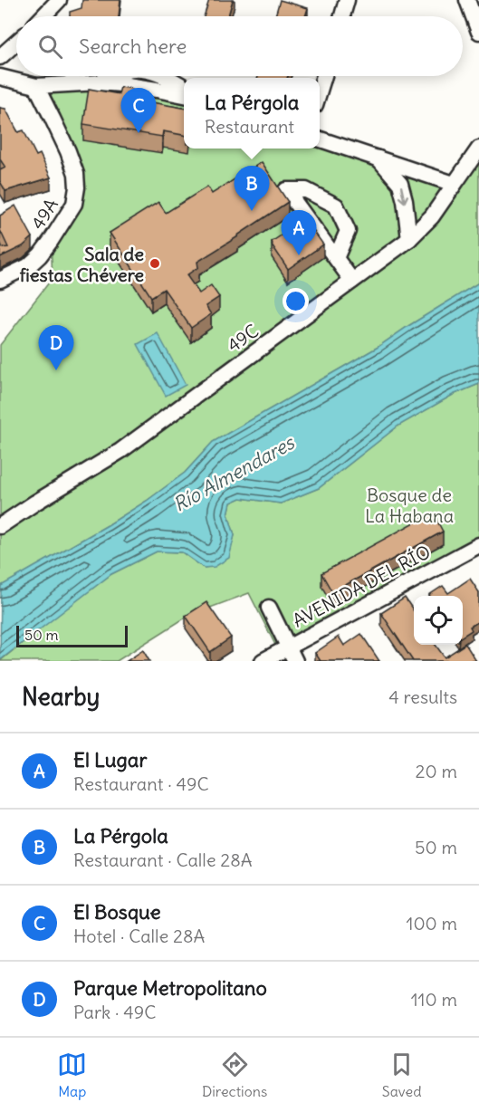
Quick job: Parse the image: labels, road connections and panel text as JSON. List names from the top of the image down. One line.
{"streets":{"street":["49A","49C","AVENIDA DEL RÍO"]},"water":["Río Almendares"],"parks":["Bosque de La Habana"],"places":["Sala de fiestas Chévere"],"scale_bar":"50 m","page":{"search":"Search here","popup":["La Pérgola","Restaurant"],"pins":["C","B","A","D"],"scale":"50 m","heading":["Nearby","4 results"],"list":[{"mark":"A","name":"El Lugar","note":"Restaurant · 49C","value":"20 m"},{"mark":"B","name":"La Pérgola","note":"Restaurant · Calle 28A","value":"50 m"},{"mark":"C","name":"El Bosque","note":"Hotel · Calle 28A","value":"100 m"},{"mark":"D","name":"Parque Metropolitano","note":"Park · 49C","value":"110 m"}],"nav":["Map","Directions","Saved"]}}
